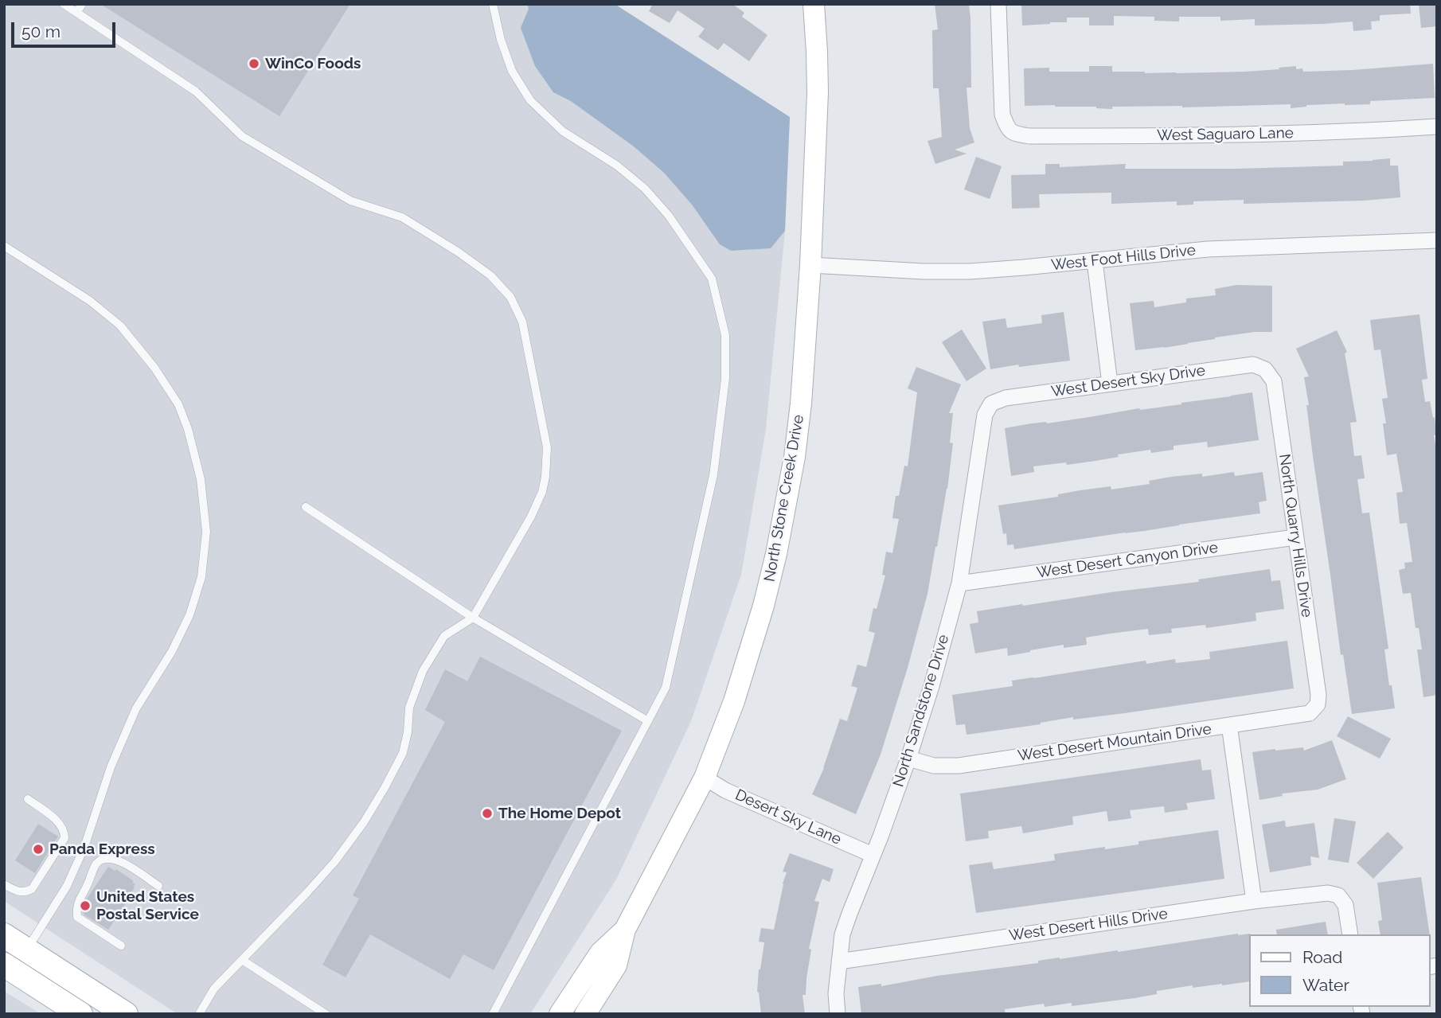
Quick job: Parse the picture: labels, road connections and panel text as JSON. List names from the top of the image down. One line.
{"streets":{"street":["West Saguaro Lane","West Foot Hills Drive","West Desert Sky Drive","North Stone Creek Drive","North Quarry Hills Drive","West Desert Canyon Drive","North Sandstone Drive","West Desert Mountain Drive","Desert Sky Lane","West Desert Hills Drive"]},"crossings":[["West Foot Hills Drive","North Stone Creek Drive"],["West Desert Sky Drive","North Quarry Hills Drive"],["West Desert Sky Drive","North Sandstone Drive"],["North Stone Creek Drive","Desert Sky Lane"],["North Quarry Hills Drive","West Desert Canyon Drive"],["North Quarry Hills Drive","West Desert Mountain Drive"],["West Desert Canyon Drive","North Sandstone Drive"],["North Sandstone Drive","West Desert Mountain Drive"],["North Sandstone Drive","Desert Sky Lane"],["North Sandstone Drive","West Desert Hills Drive"]],"places":["WinCo Foods","The Home Depot","Panda Express","United States Postal Service"],"legend":["Road","Water"],"scale_bar":"50 m"}
